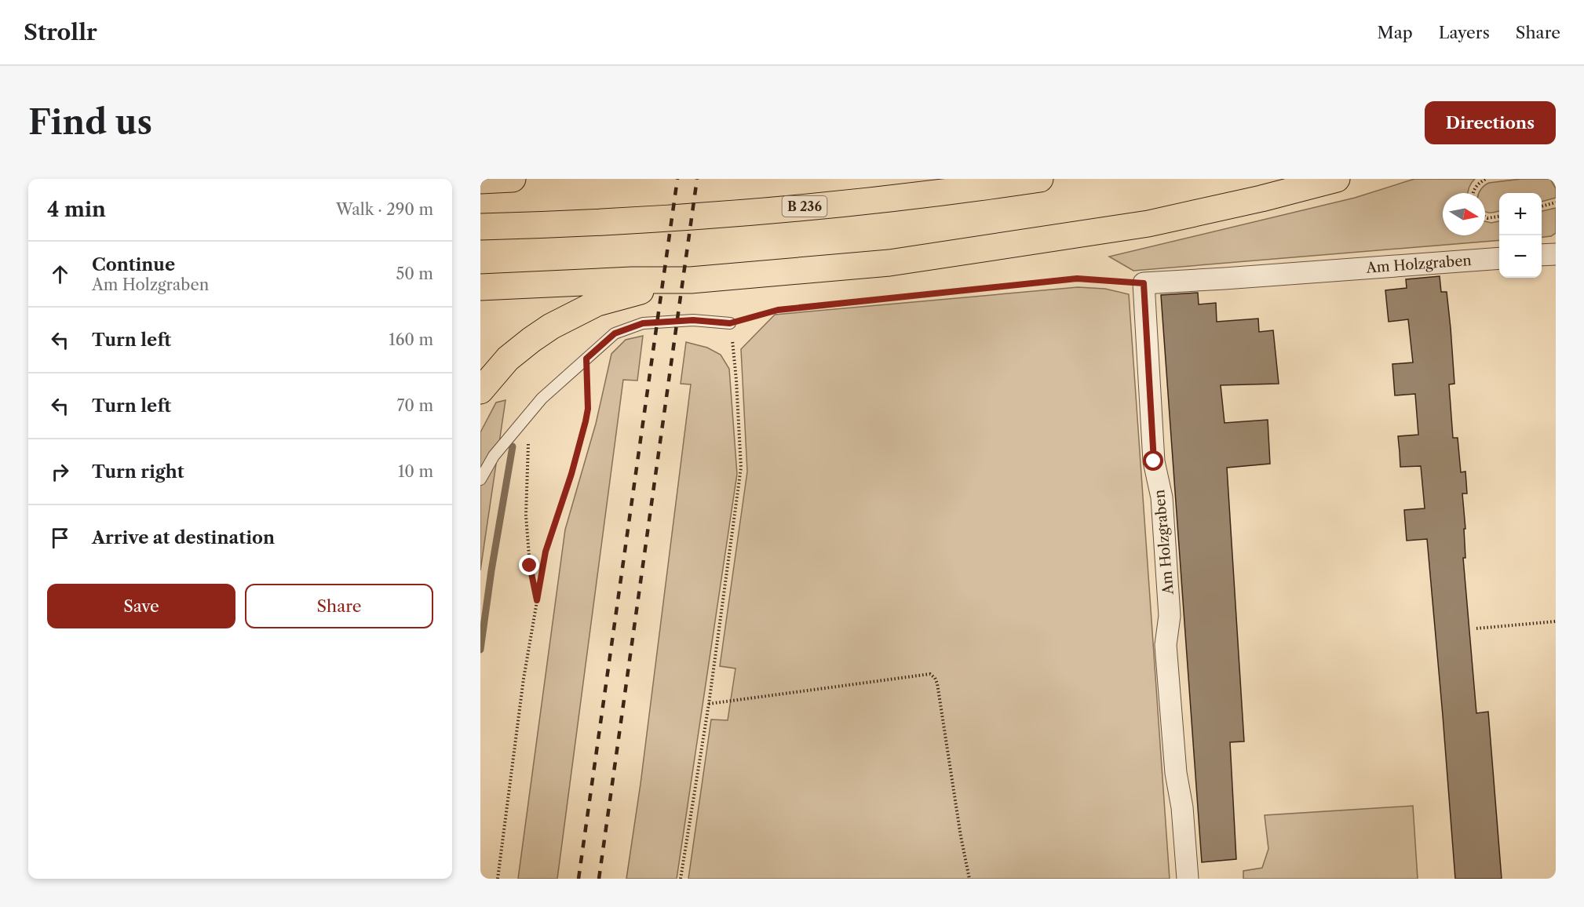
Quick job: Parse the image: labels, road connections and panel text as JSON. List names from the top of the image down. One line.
{"streets":{"highway":["B 236"],"street":["Am Holzgraben"]},"north":"right","page":{"header":"Strollr","nav":["Map","Layers","Share"],"buttons":["Directions",["Save","Share"]],"title":"Find us","heading":["4 min","Walk · 290 m"],"map_buttons":["+","−"],"list":[["Continue","Am Holzgraben","50 m"],["Turn left","160 m"],["Turn left","70 m"],["Turn right","10 m"],"Arrive at destination"]}}
